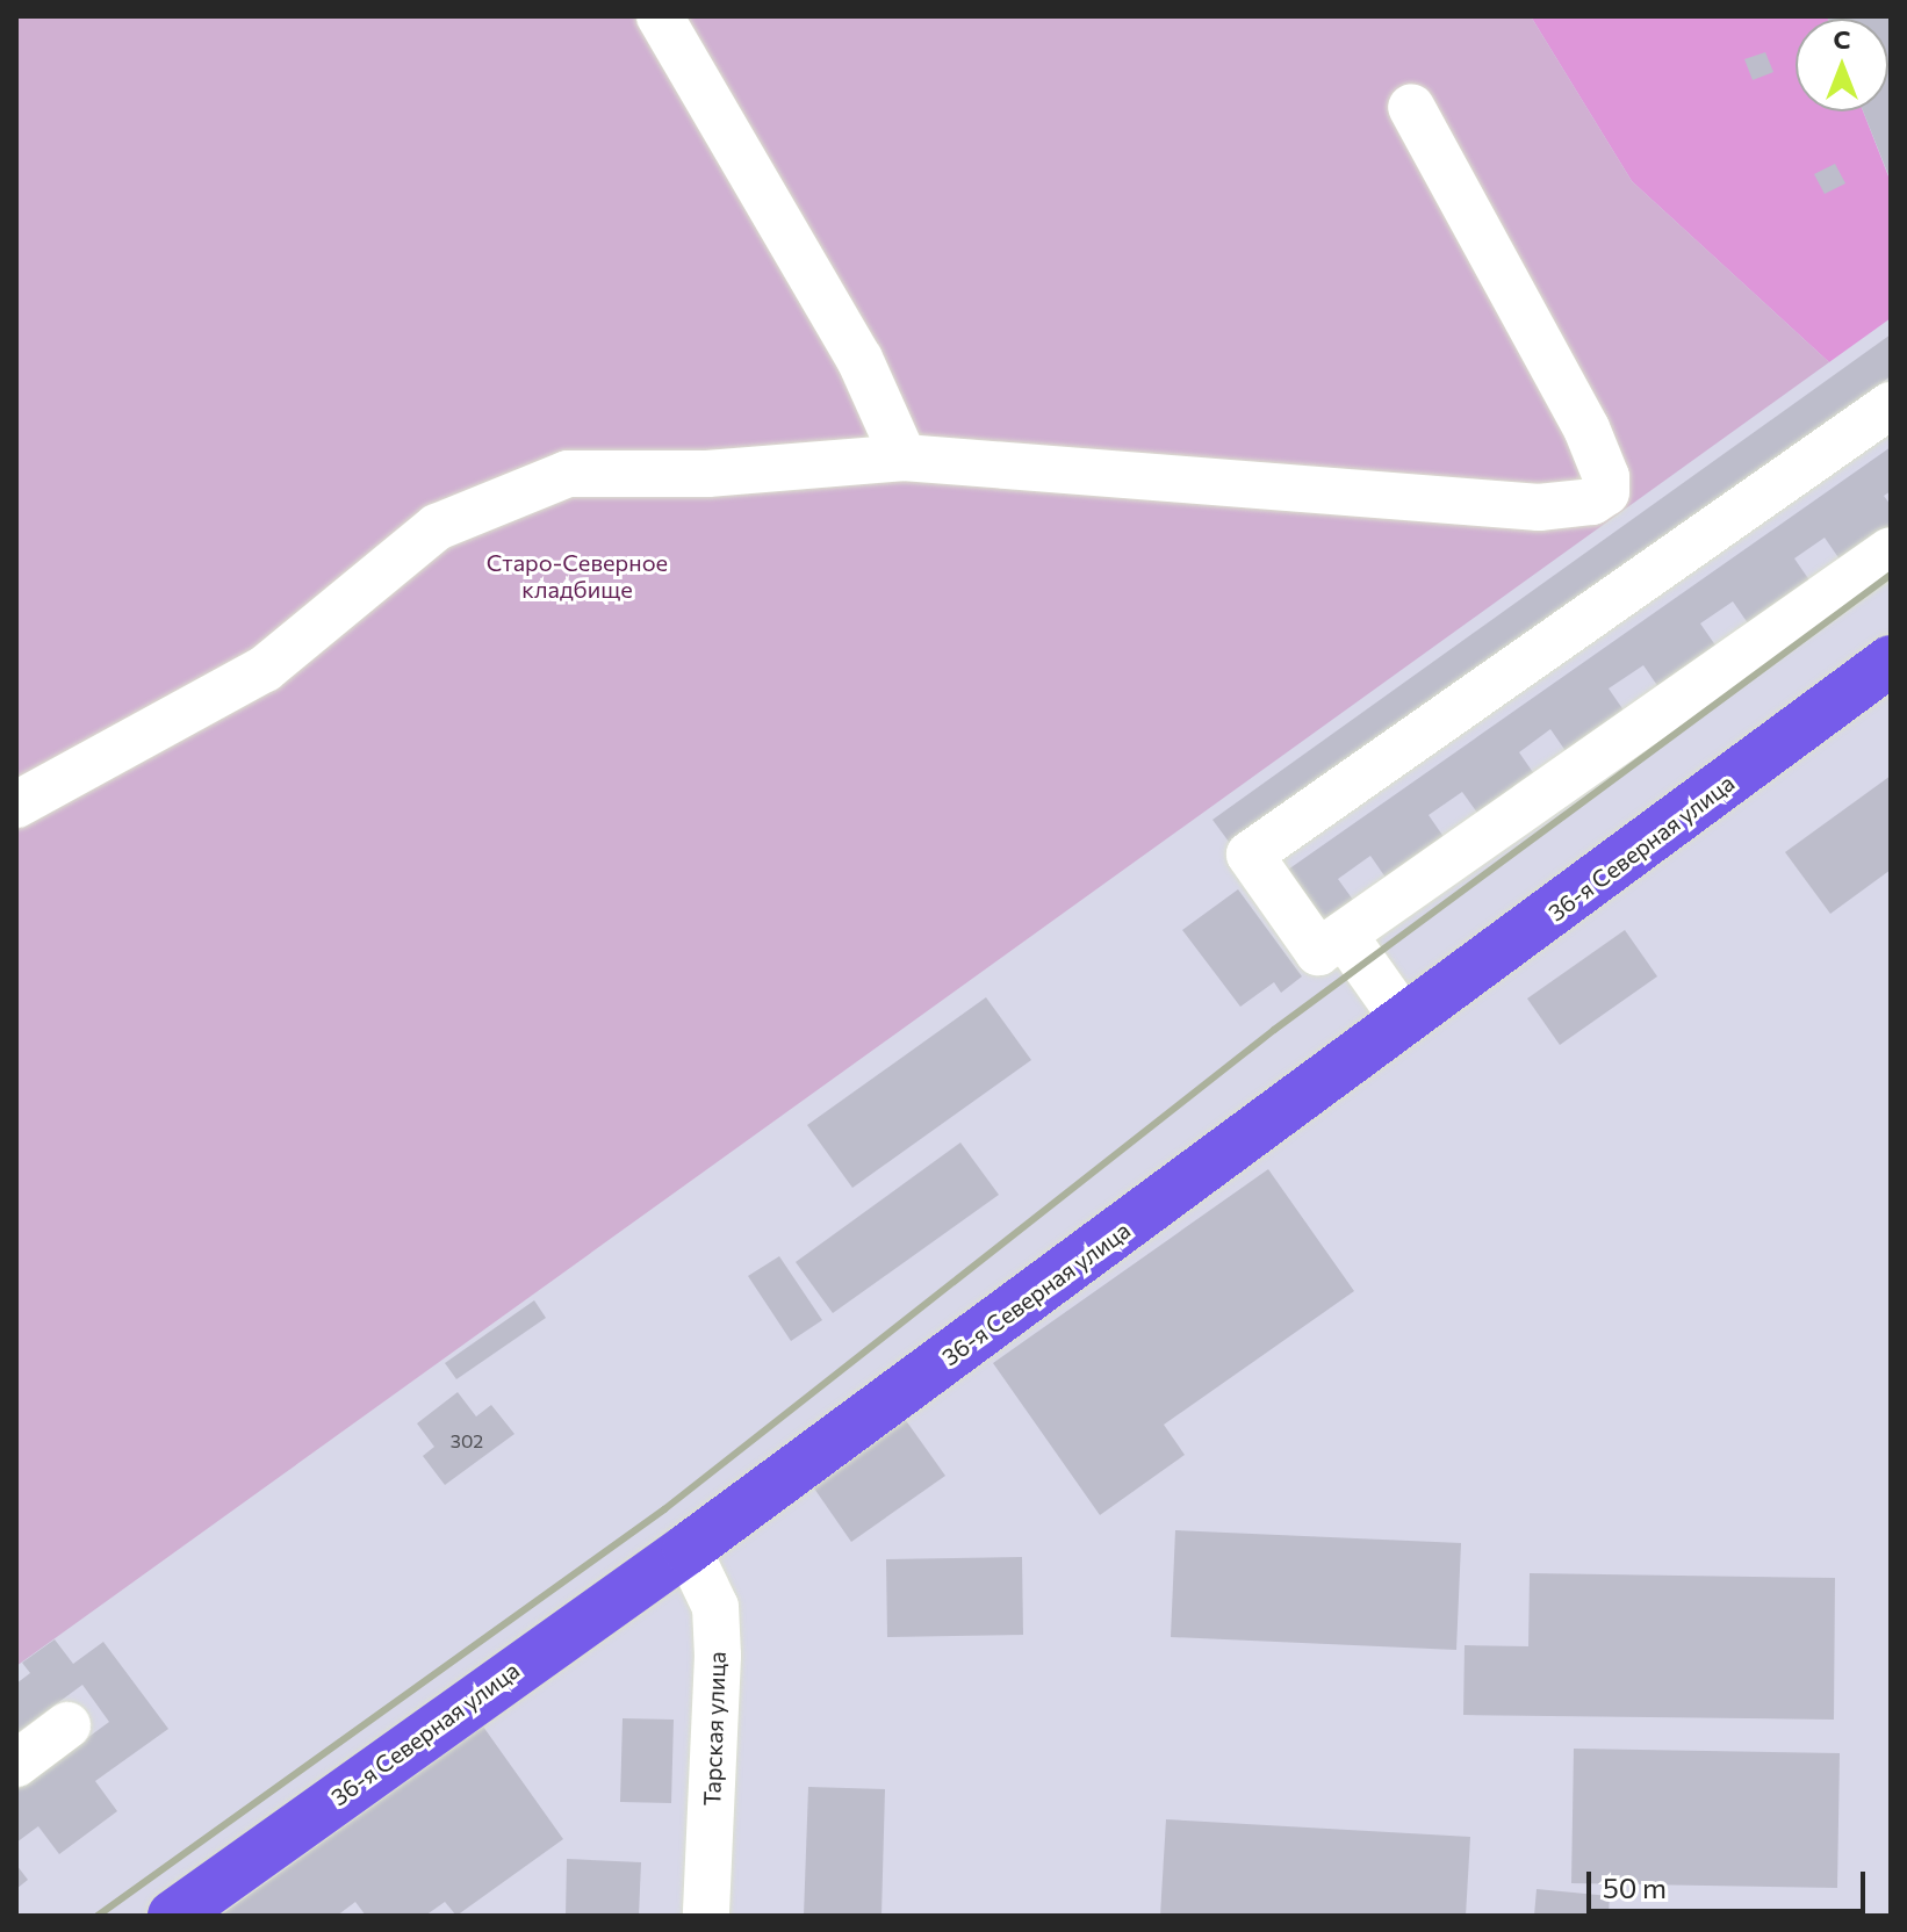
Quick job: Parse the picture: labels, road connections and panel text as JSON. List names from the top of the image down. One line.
{"streets":{"main road":["36-я Северная улица"],"street":["Тарская улица"]},"crossings":[["36-я Северная улица","Тарская улица"]],"parks":["Старо-Северное кладбище"],"house_numbers":["302"],"scale_bar":"50 m","north":"top"}
